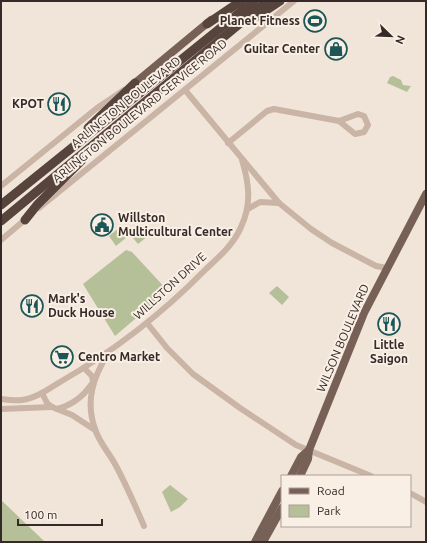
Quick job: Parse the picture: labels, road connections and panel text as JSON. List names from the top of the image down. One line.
{"streets":{"highway":["ARLINGTON BOULEVARD"],"main road":["ARLINGTON BOULEVARD SERVICE ROAD","WILSON BOULEVARD"],"street":["WILLSTON DRIVE"]},"places":{"sports":["Planet Fitness"],"shop":["Guitar Center"],"restaurant":["KPOT","Mark's Duck House","Little Saigon"],"public building":["Willston Multicultural Center"],"supermarket":["Centro Market"]},"legend":["Road","Park"],"scale_bar":"100 m","north":"bottom right"}
